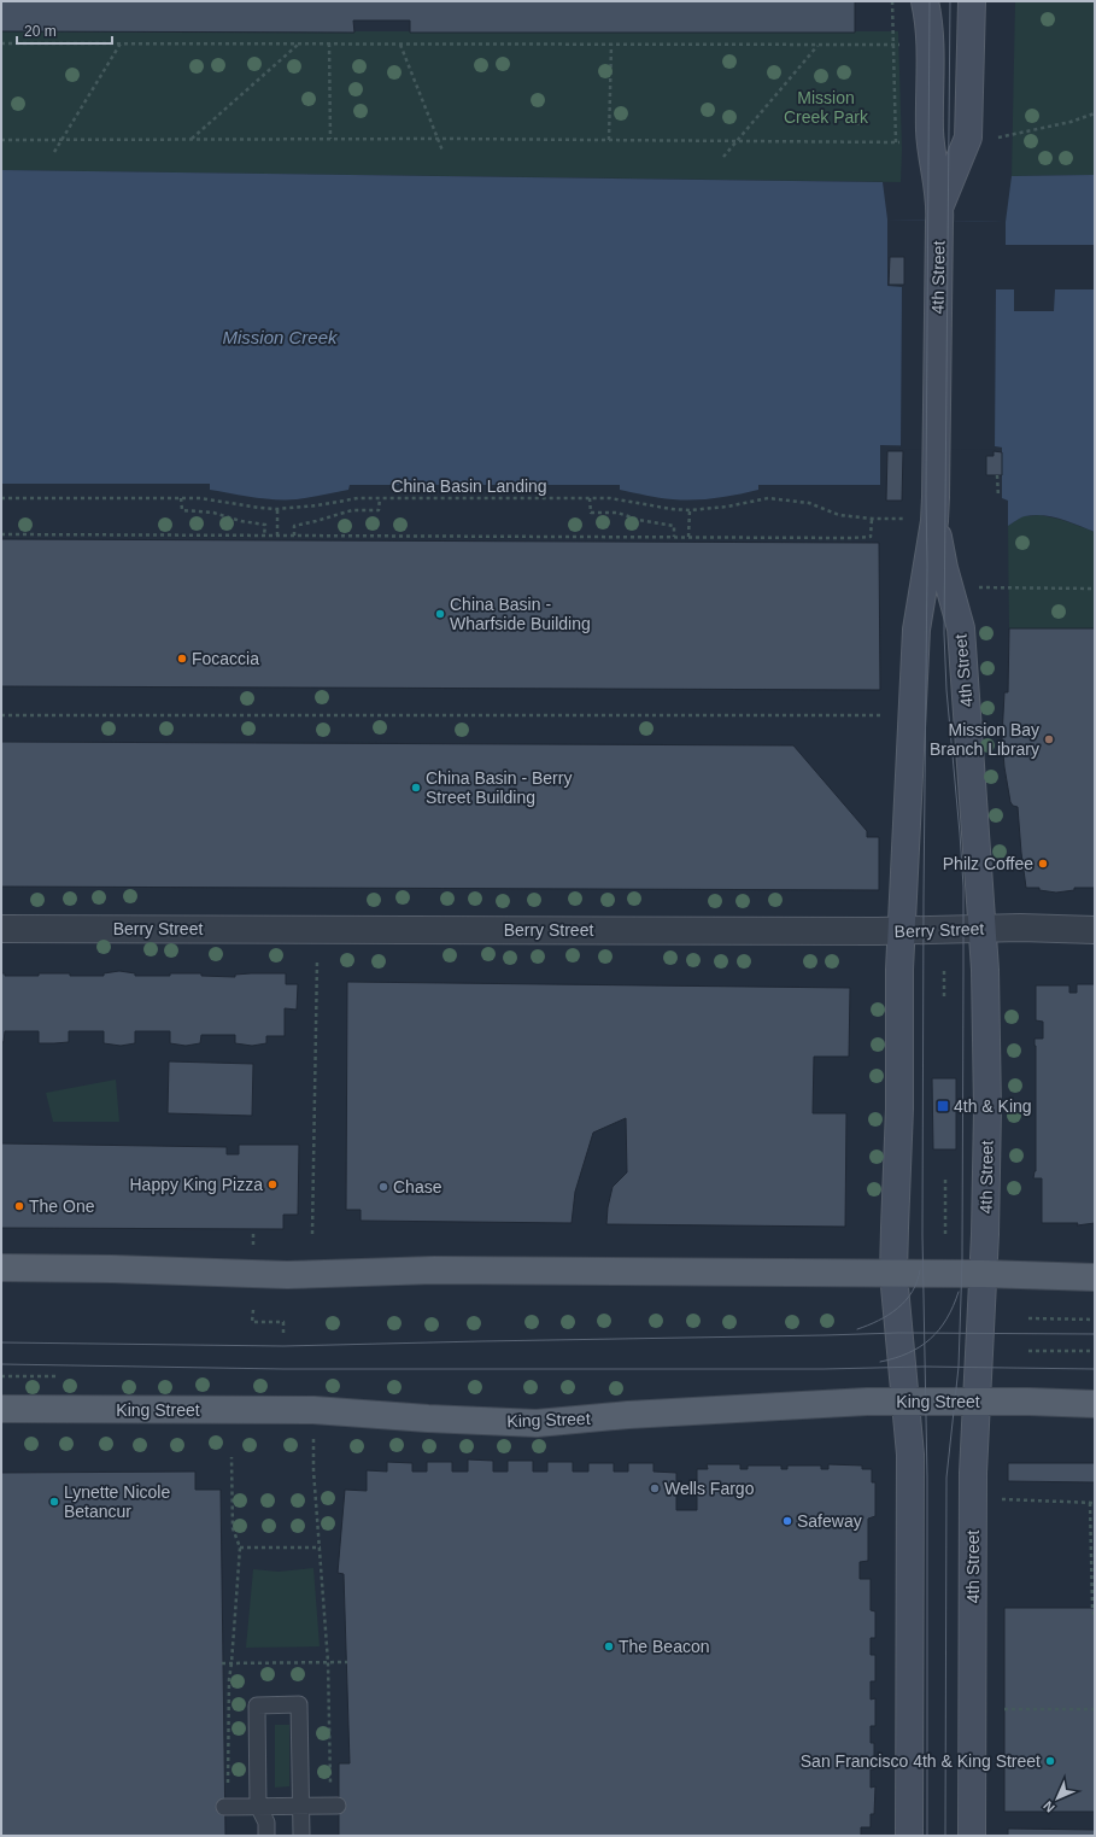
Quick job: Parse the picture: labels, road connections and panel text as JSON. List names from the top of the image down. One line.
{"streets":{"main road":["4th Street","King Street"],"street":["Berry Street"],"path":["China Basin Landing"]},"crossings":[["4th Street","China Basin Landing"],["4th Street","Berry Street"],["4th Street","King Street"]],"water":["Mission Creek"],"parks":["Mission Creek Park"],"places":{"other":["China Basin - Wharfside Building","Focaccia","Mission Bay Branch Library","China Basin - Berry Street Building","Philz Coffee","Happy King Pizza","Chase","The One","Wells Fargo","Lynette Nicole Betancur","Safeway","The Beacon","San Francisco 4th & King Street"],"transit":["4th & King"]},"scale_bar":"20 m","north":"bottom left"}
